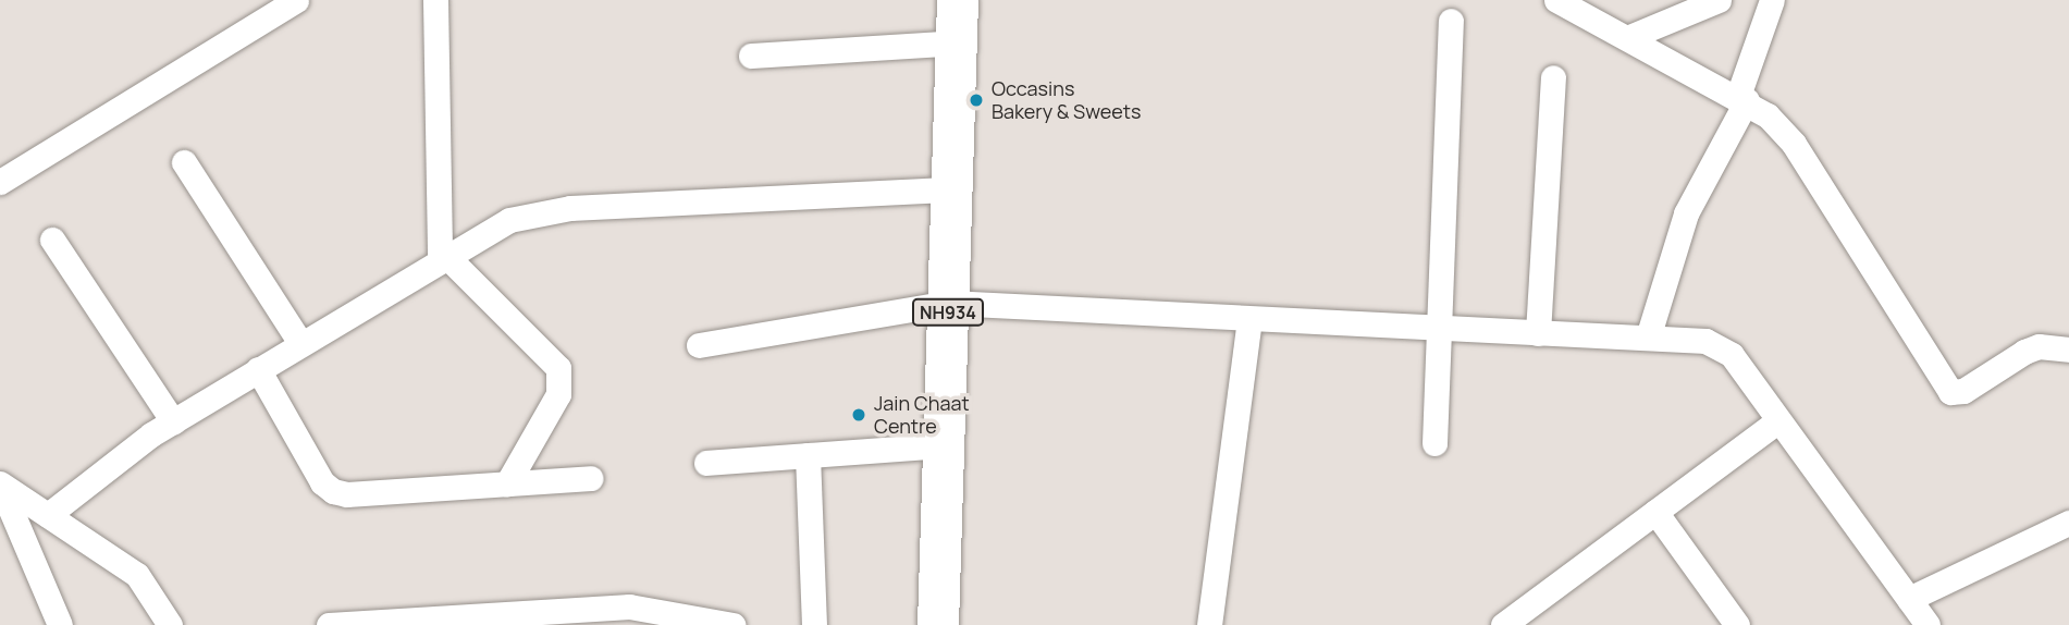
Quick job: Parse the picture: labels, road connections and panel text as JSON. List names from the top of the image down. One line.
{"streets":{"highway":["NH934"]},"places":["Occasins Bakery & Sweets","Jain Chaat Centre"]}
